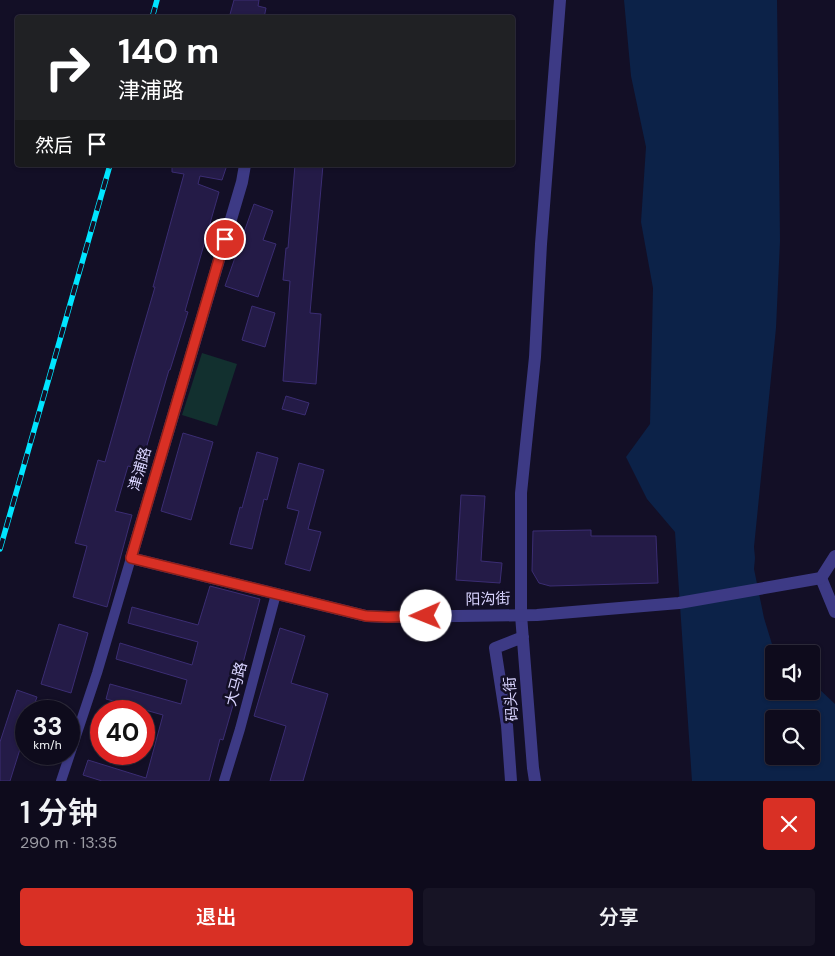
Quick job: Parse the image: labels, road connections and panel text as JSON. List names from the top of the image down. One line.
{"streets":{"street":["津浦路","阳沟街","大马路","码头街"]},"crossings":[["津浦路","阳沟街"],["阳沟街","大马路"],["阳沟街","码头街"]],"page":{"turn":["140 m","津浦路"],"then":"然后","speed":"33 km/h","limit":"40","heading":["1 分钟","290 m · 13:35"],"buttons":["退出","分享"]}}
